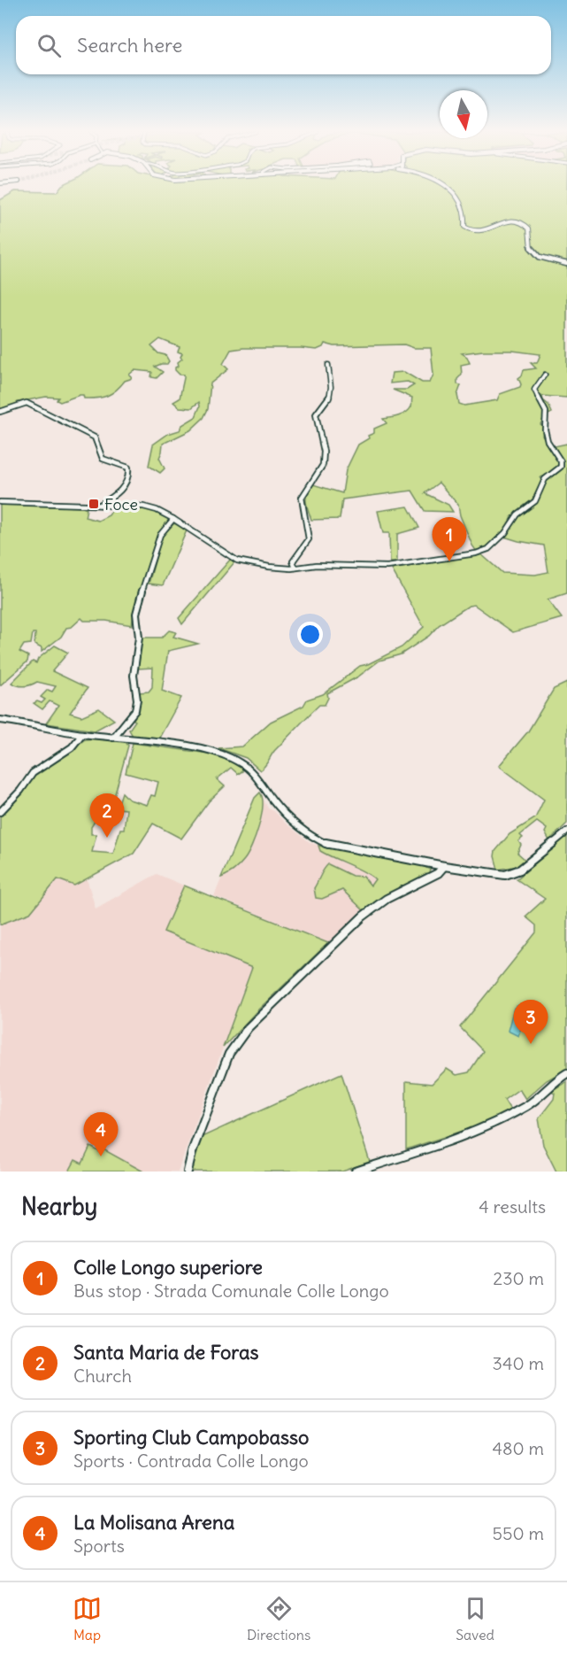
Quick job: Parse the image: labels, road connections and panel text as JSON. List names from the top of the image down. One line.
{"places":{"transit":["Foce"]},"north":"bottom","page":{"search":"Search here","pins":["1","2","3","4"],"heading":["Nearby","4 results"],"list":[{"mark":"1","name":"Colle Longo superiore","note":"Bus stop · Strada Comunale Colle Longo","value":"230 m"},{"mark":"2","name":"Santa Maria de Foras","note":"Church","value":"340 m"},{"mark":"3","name":"Sporting Club Campobasso","note":"Sports · Contrada Colle Longo","value":"480 m"},{"mark":"4","name":"La Molisana Arena","note":"Sports","value":"550 m"}],"nav":["Map","Directions","Saved"]}}
